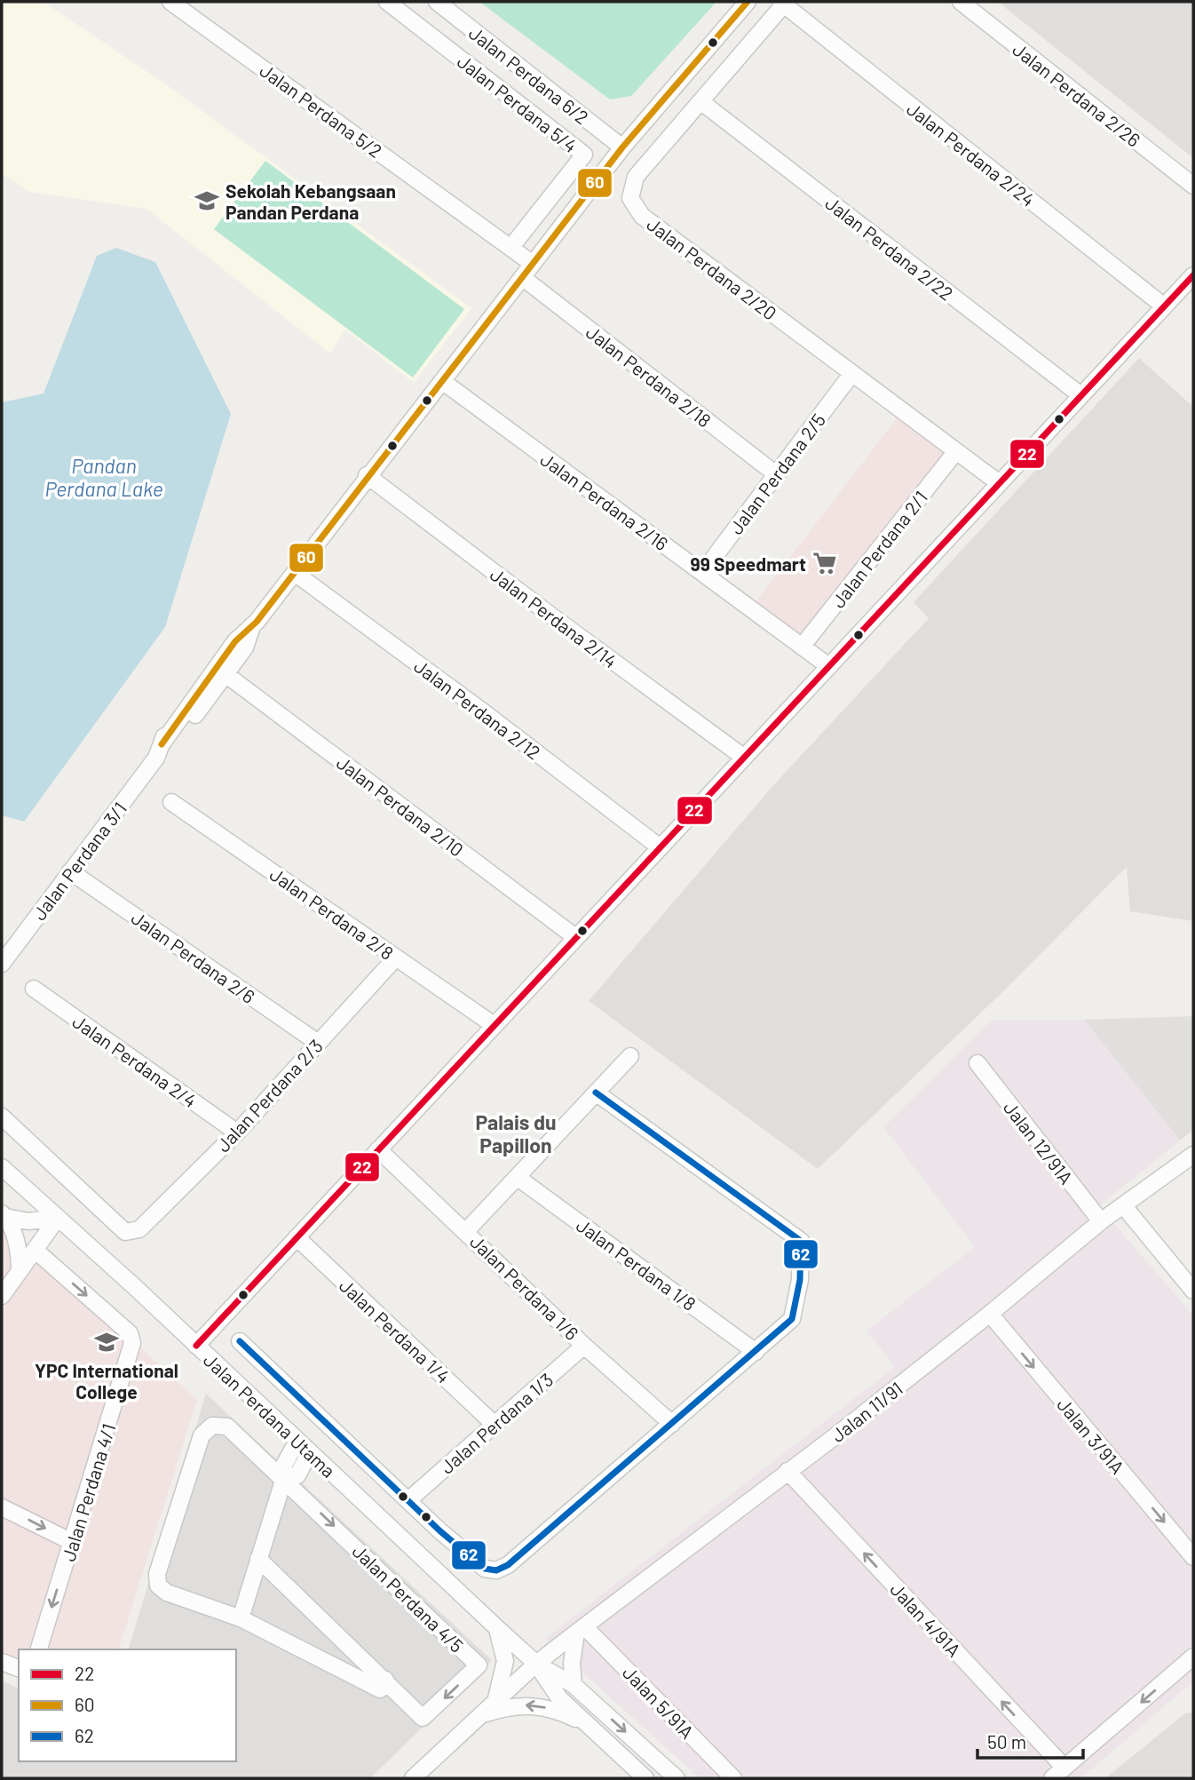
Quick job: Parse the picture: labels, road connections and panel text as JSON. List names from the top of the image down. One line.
{"streets":{"street":["Jalan Perdana 6/2","Jalan Perdana 2/26","Jalan Perdana 5/4","Jalan Perdana 5/2","Jalan Perdana 2/24","Jalan Perdana 2/22","Jalan Perdana 2/20","Jalan Perdana 2/18","Jalan Perdana 2/5","Jalan Perdana 2/16","Jalan Perdana 2/1","Jalan Perdana 2/14","Jalan Perdana 2/12","Jalan Perdana 2/10","Jalan Perdana 3/1","Jalan Perdana 2/8","Jalan Perdana 2/6","Jalan Perdana 2/4","Jalan Perdana 2/3","Jalan 12/91A","Jalan Perdana 1/8","Jalan Perdana 1/6","Jalan Perdana 1/4","Jalan 11/91","Jalan Perdana Utama","Jalan Perdana 1/3","Jalan 3/91A","Jalan Perdana 4/1","Jalan Perdana 4/5","Jalan 4/91A","Jalan 5/91A"]},"crossings":[["Jalan Perdana 6/2","Jalan Perdana 3/1"],["Jalan Perdana 5/4","Jalan Perdana 5/2"],["Jalan Perdana 5/2","Jalan Perdana 3/1"],["Jalan Perdana 2/24","Jalan Perdana 2/20"],["Jalan Perdana 2/24","Jalan Perdana 2/1"],["Jalan Perdana 2/22","Jalan Perdana 2/20"],["Jalan Perdana 2/22","Jalan Perdana 2/1"],["Jalan Perdana 2/20","Jalan Perdana 2/5"],["Jalan Perdana 2/20","Jalan Perdana 2/1"],["Jalan Perdana 2/18","Jalan Perdana 2/5"],["Jalan Perdana 2/18","Jalan Perdana 3/1"],["Jalan Perdana 2/5","Jalan Perdana 2/16"],["Jalan Perdana 2/16","Jalan Perdana 2/1"],["Jalan Perdana 2/16","Jalan Perdana 3/1"],["Jalan Perdana 2/1","Jalan Perdana 2/14"],["Jalan Perdana 2/1","Jalan Perdana 2/12"],["Jalan Perdana 2/1","Jalan Perdana 2/10"],["Jalan Perdana 2/1","Jalan Perdana 2/8"],["Jalan Perdana 2/1","Jalan Perdana 1/6"],["Jalan Perdana 2/1","Jalan Perdana 1/4"],["Jalan Perdana 2/1","Jalan Perdana Utama"],["Jalan Perdana 2/14","Jalan Perdana 3/1"],["Jalan Perdana 2/12","Jalan Perdana 3/1"],["Jalan Perdana 2/10","Jalan Perdana 3/1"],["Jalan Perdana 3/1","Jalan Perdana 2/6"],["Jalan Perdana 2/8","Jalan Perdana 2/3"],["Jalan Perdana 2/6","Jalan Perdana 2/3"],["Jalan Perdana 2/4","Jalan Perdana 2/3"],["Jalan 12/91A","Jalan 11/91"],["Jalan Perdana 1/6","Jalan Perdana 1/3"],["Jalan Perdana 1/4","Jalan Perdana 1/3"],["Jalan 11/91","Jalan Perdana Utama"],["Jalan 11/91","Jalan 3/91A"],["Jalan 11/91","Jalan 4/91A"],["Jalan 11/91","Jalan 5/91A"]],"one_way":["Jalan 3/91A","Jalan Perdana 4/1","Jalan 4/91A"],"districts":["Palais du Papillon"],"water":["Pandan Perdana Lake"],"places":{"school or university":["Sekolah Kebangsaan Pandan Perdana","YPC International College"],"supermarket":["99 Speedmart"]},"lines":["transit line 60","transit line 22","transit line 62"],"legend":["22","60","62"],"scale_bar":"50 m"}
